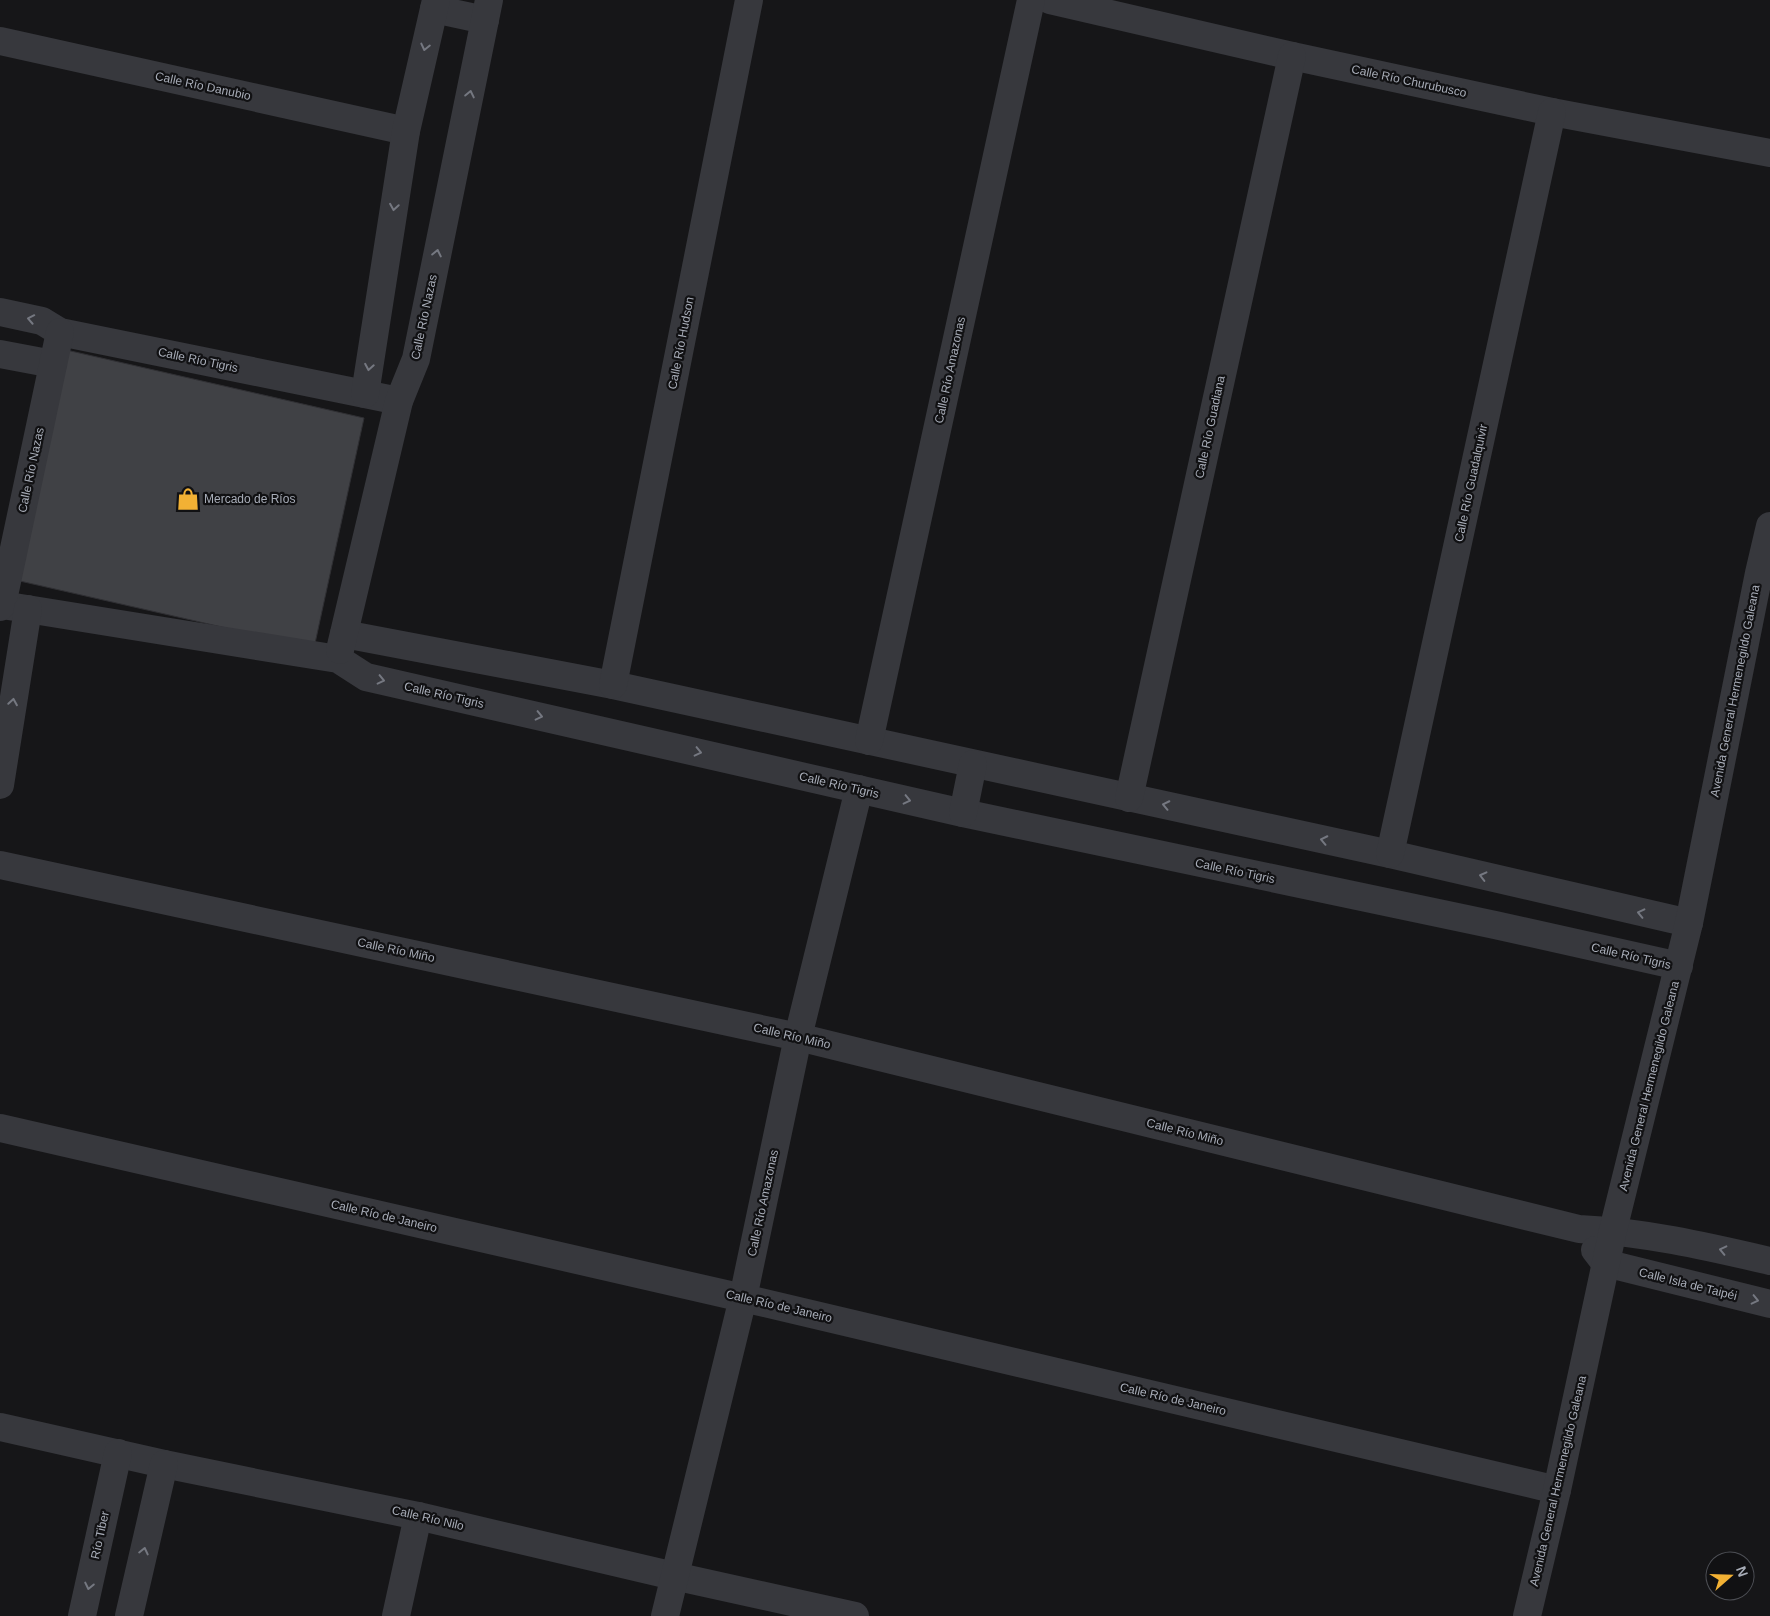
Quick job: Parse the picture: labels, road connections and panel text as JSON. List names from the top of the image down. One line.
{"streets":{"street":["Calle Río Churubusco","Calle Río Danubio","Calle Río Nazas","Calle Río Hudson","Calle Río Tigris","Calle Río Amazonas","Calle Río Guadiana","Calle Río Guadalquivir","Avenida General Hermenegildo Galeana","Calle Río Miño","Calle Río de Janeiro","Calle Isla de Taipéi","Calle Río Nilo","Río Tiber"]},"crossings":[["Calle Río Churubusco","Calle Río Guadiana"],["Calle Río Churubusco","Calle Río Guadalquivir"],["Calle Río Nazas","Calle Río Tigris"],["Calle Río Hudson","Calle Río Tigris"],["Calle Río Tigris","Calle Río Amazonas"],["Calle Río Tigris","Calle Río Guadiana"],["Calle Río Tigris","Calle Río Guadalquivir"],["Calle Río Tigris","Avenida General Hermenegildo Galeana"],["Calle Río Amazonas","Calle Río Miño"],["Calle Río Amazonas","Calle Río de Janeiro"],["Calle Río Amazonas","Calle Río Nilo"],["Avenida General Hermenegildo Galeana","Calle Río Miño"],["Avenida General Hermenegildo Galeana","Calle Río de Janeiro"],["Avenida General Hermenegildo Galeana","Calle Isla de Taipéi"],["Calle Río Nilo","Río Tiber"]],"places":{"shop":["Mercado de Ríos"]},"north":"right"}
